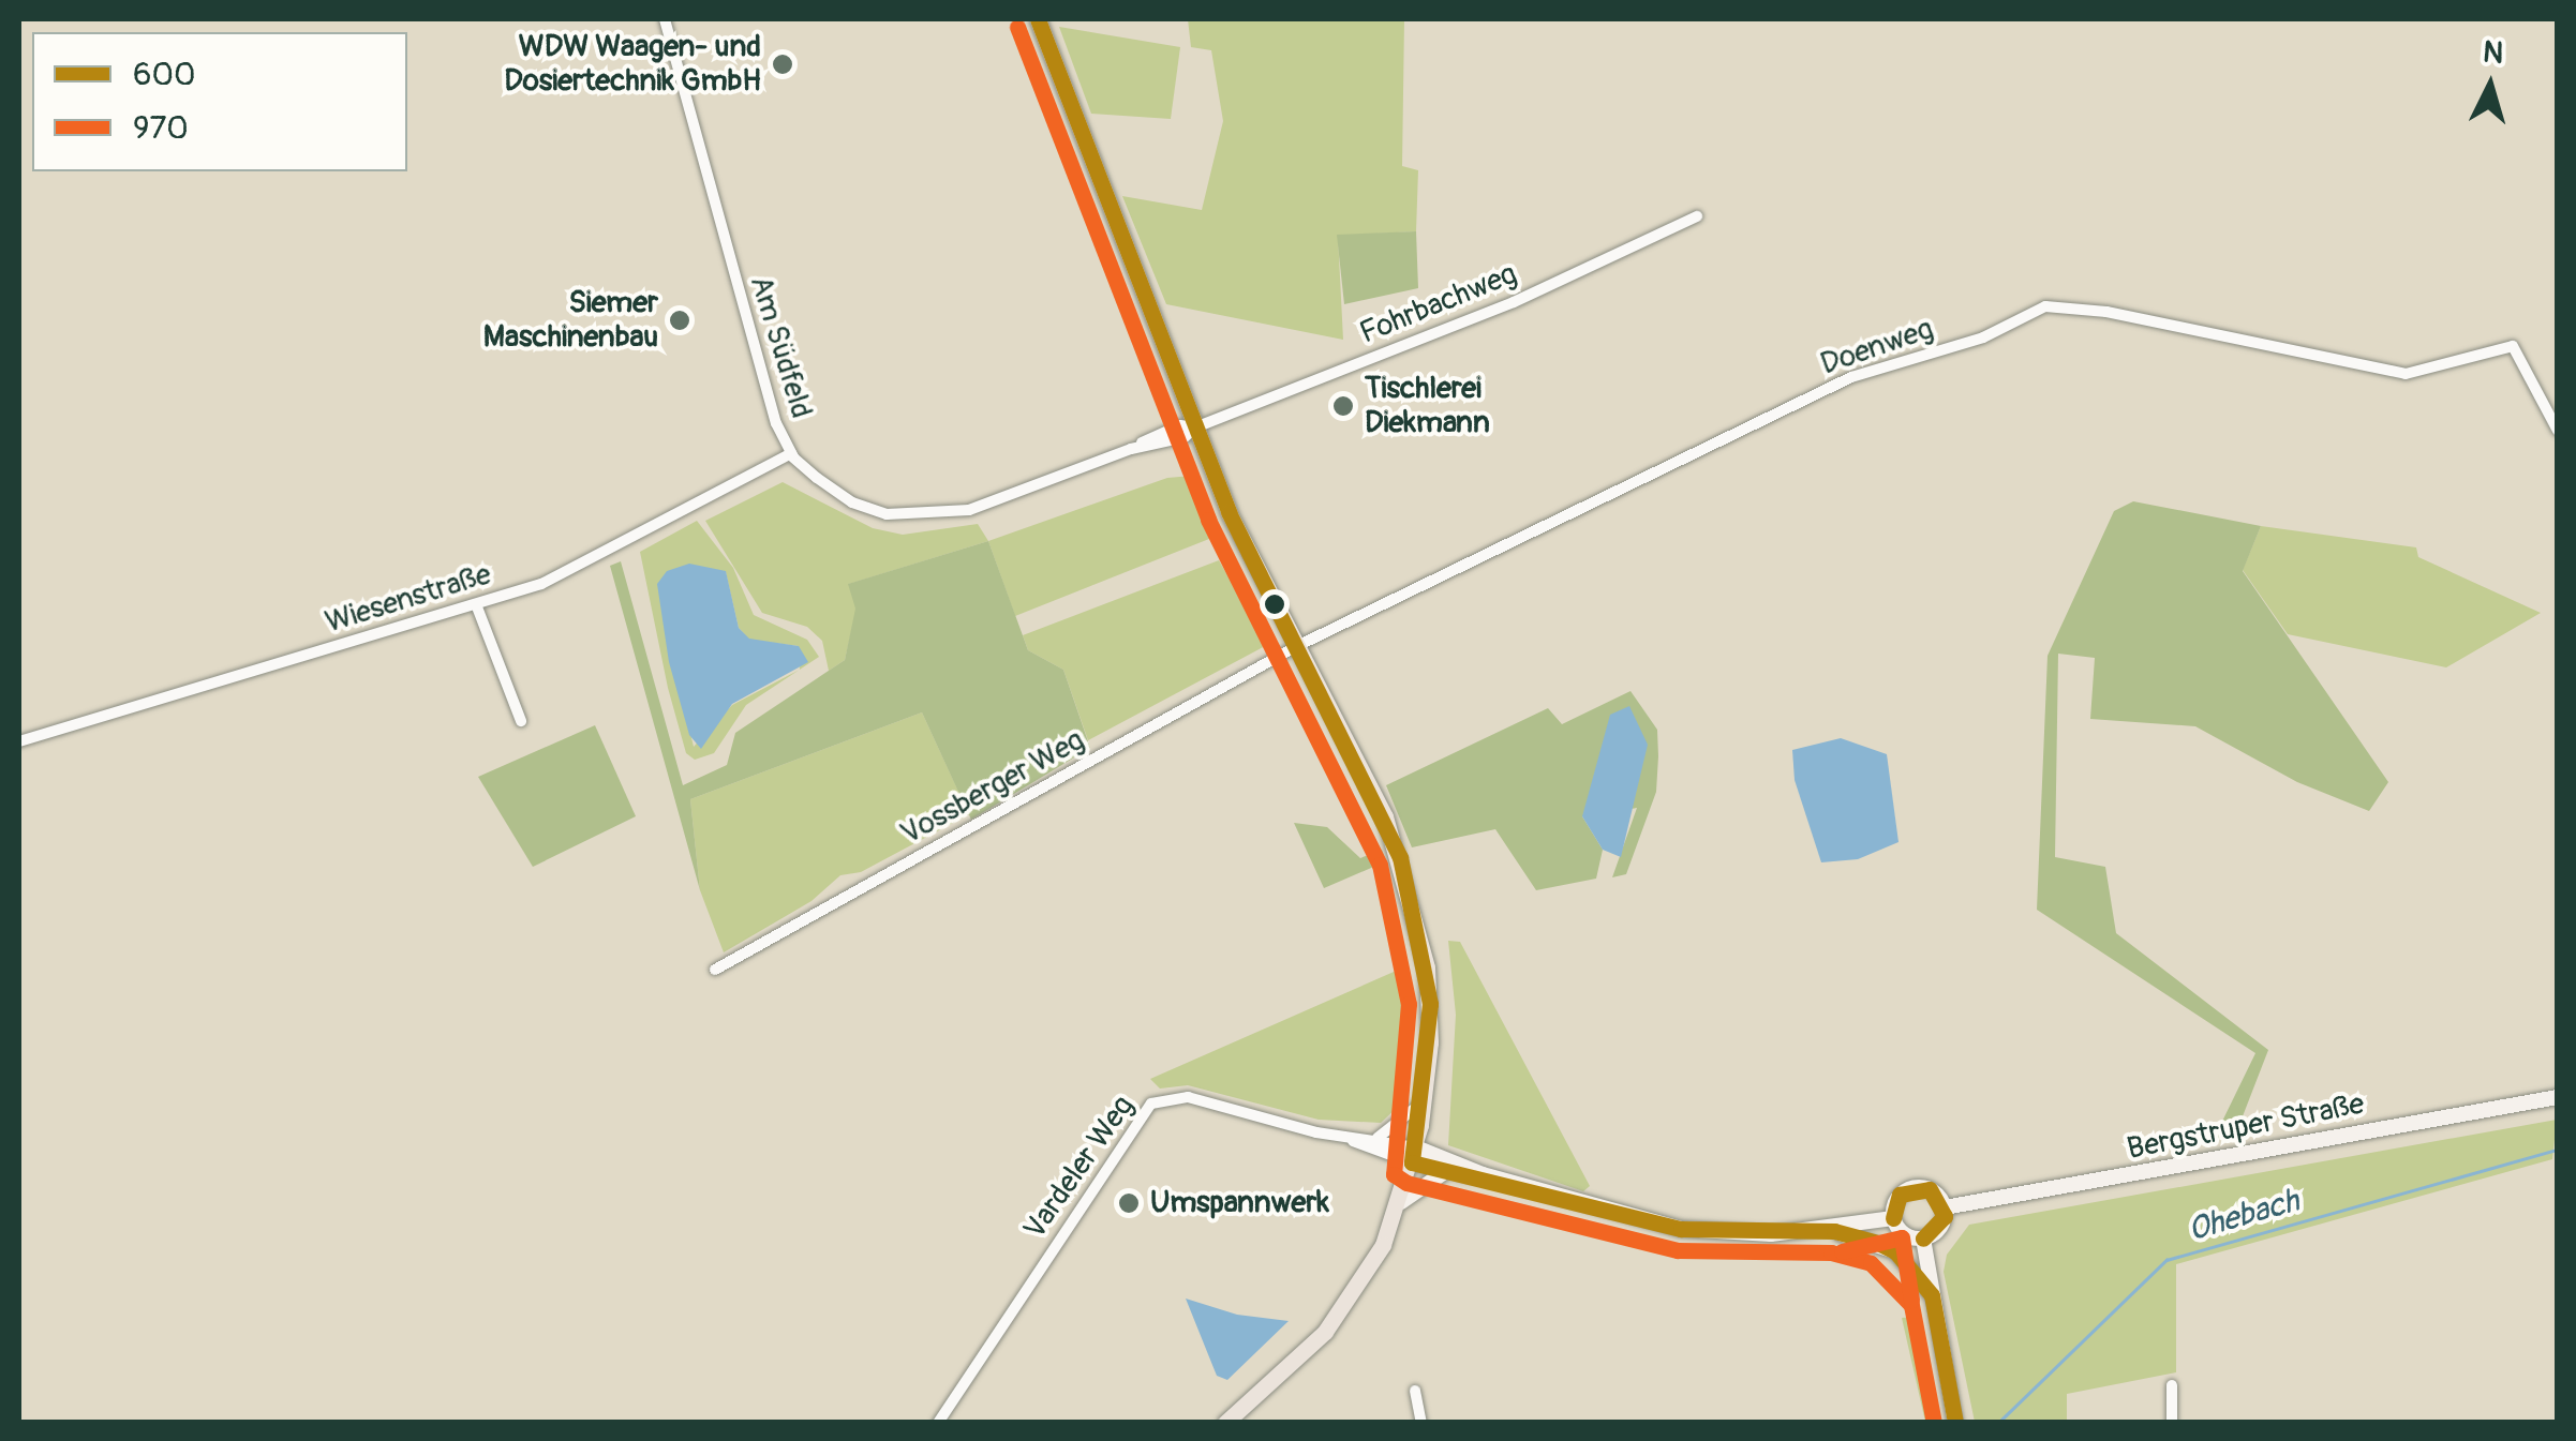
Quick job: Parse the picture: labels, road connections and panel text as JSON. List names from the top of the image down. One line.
{"streets":{"main road":["Bergstruper Straße"],"street":["Fohrbachweg","Am Südfeld","Doenweg","Wiesenstraße","Vossberger Weg","Vardeler Weg"]},"crossings":[["Fohrbachweg","Am Südfeld"],["Am Südfeld","Wiesenstraße"],["Doenweg","Vossberger Weg"]],"water":["Ohebach"],"places":["WDW Waagen- und Dosiertechnik GmbH","Siemer Maschinenbau","Tischlerei Diekmann","Umspannwerk"],"lines":["transit line 600","transit line 970"],"legend":["600","970"],"north":"top"}
